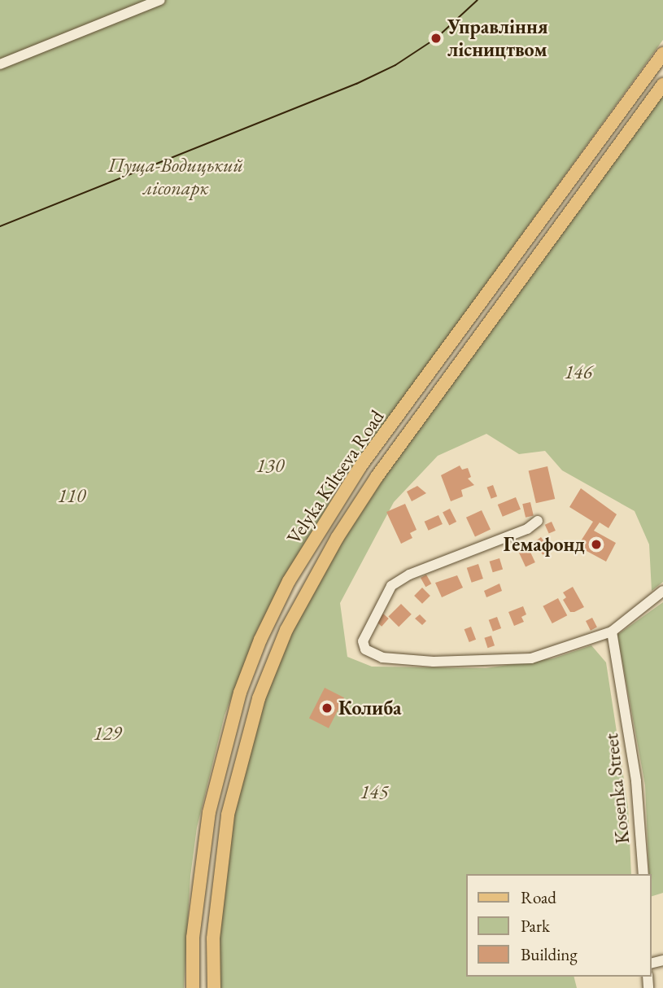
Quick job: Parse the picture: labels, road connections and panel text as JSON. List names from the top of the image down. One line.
{"streets":{"main road":["Velyka Kiltseva Road"],"street":["Kosenka Street"]},"parks":["Пуща-Водицький лісопарк","146","130","110","129","145"],"places":["Управління лісництвом","Гемафонд","Колиба"],"legend":["Road","Park","Building"]}
